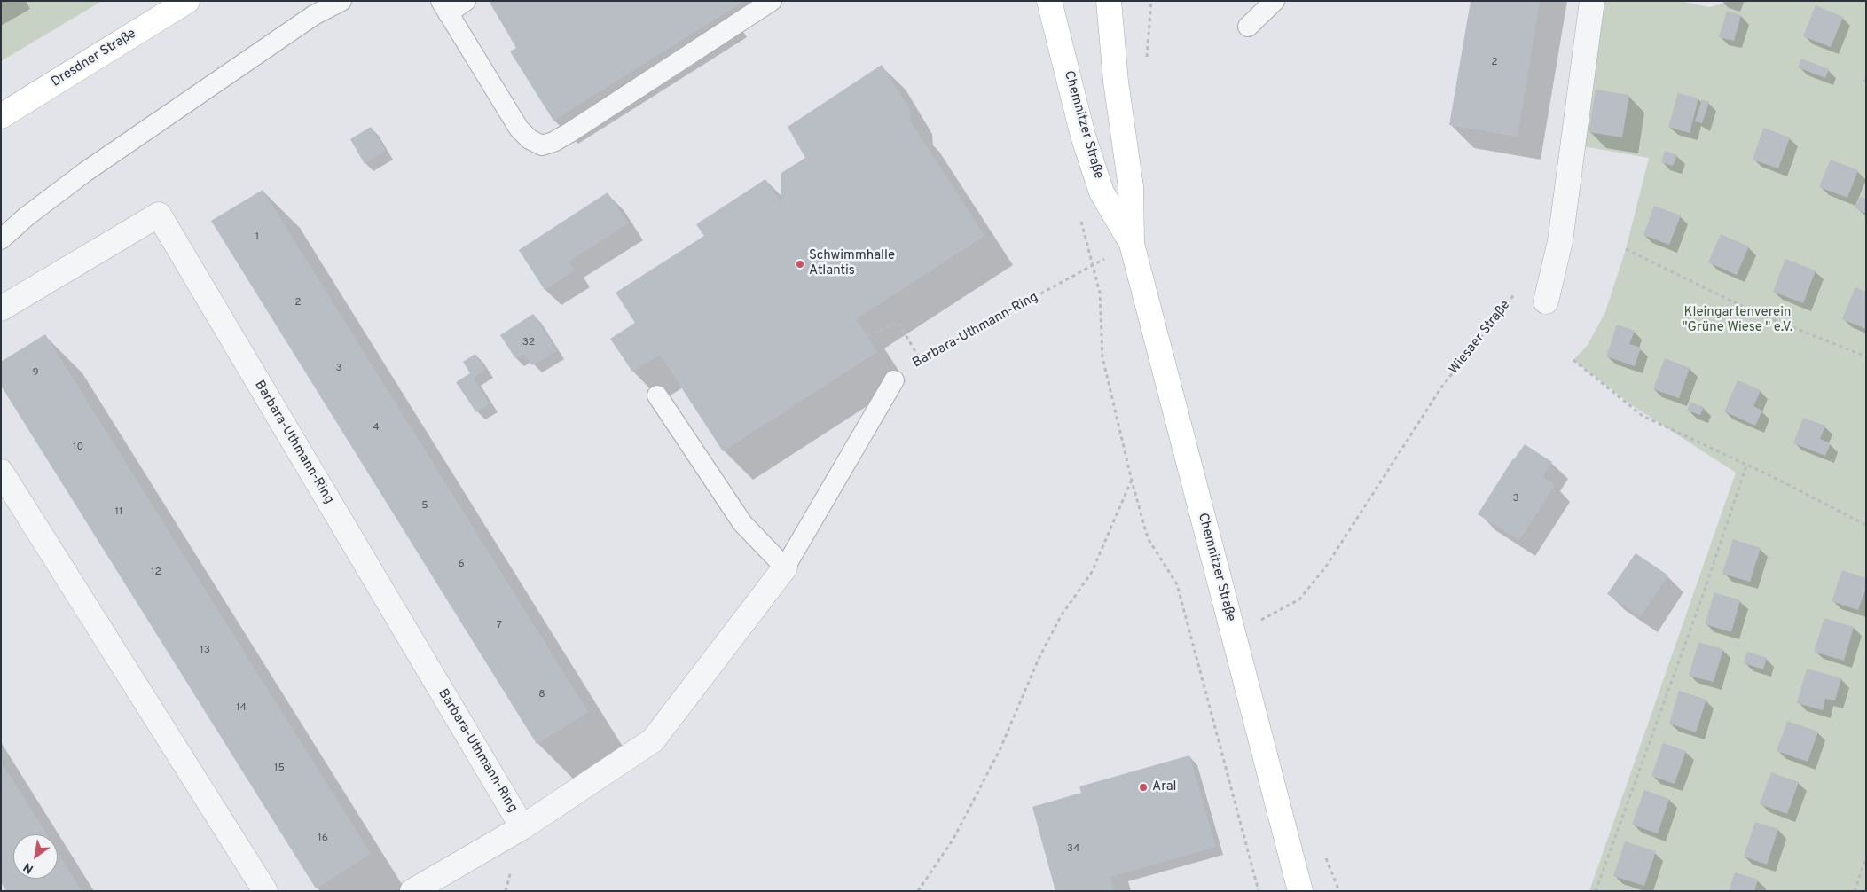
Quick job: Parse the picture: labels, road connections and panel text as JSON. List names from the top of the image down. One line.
{"streets":{"main road":["Dresdner Straße","Chemnitzer Straße"],"street":["Barbara-Uthmann-Ring"],"path":["Wiesaer Straße"]},"crossings":[["Chemnitzer Straße","Barbara-Uthmann-Ring"],["Chemnitzer Straße","Wiesaer Straße"]],"parks":["Kleingartenverein \"Grüne Wiese \" e.V."],"places":["Schwimmhalle Atlantis","Aral"],"house_numbers":["2","1","2","32","3","9","4","10","3","5","11","6","12","7","13","8","14","15","16","34"],"north":"bottom left"}
